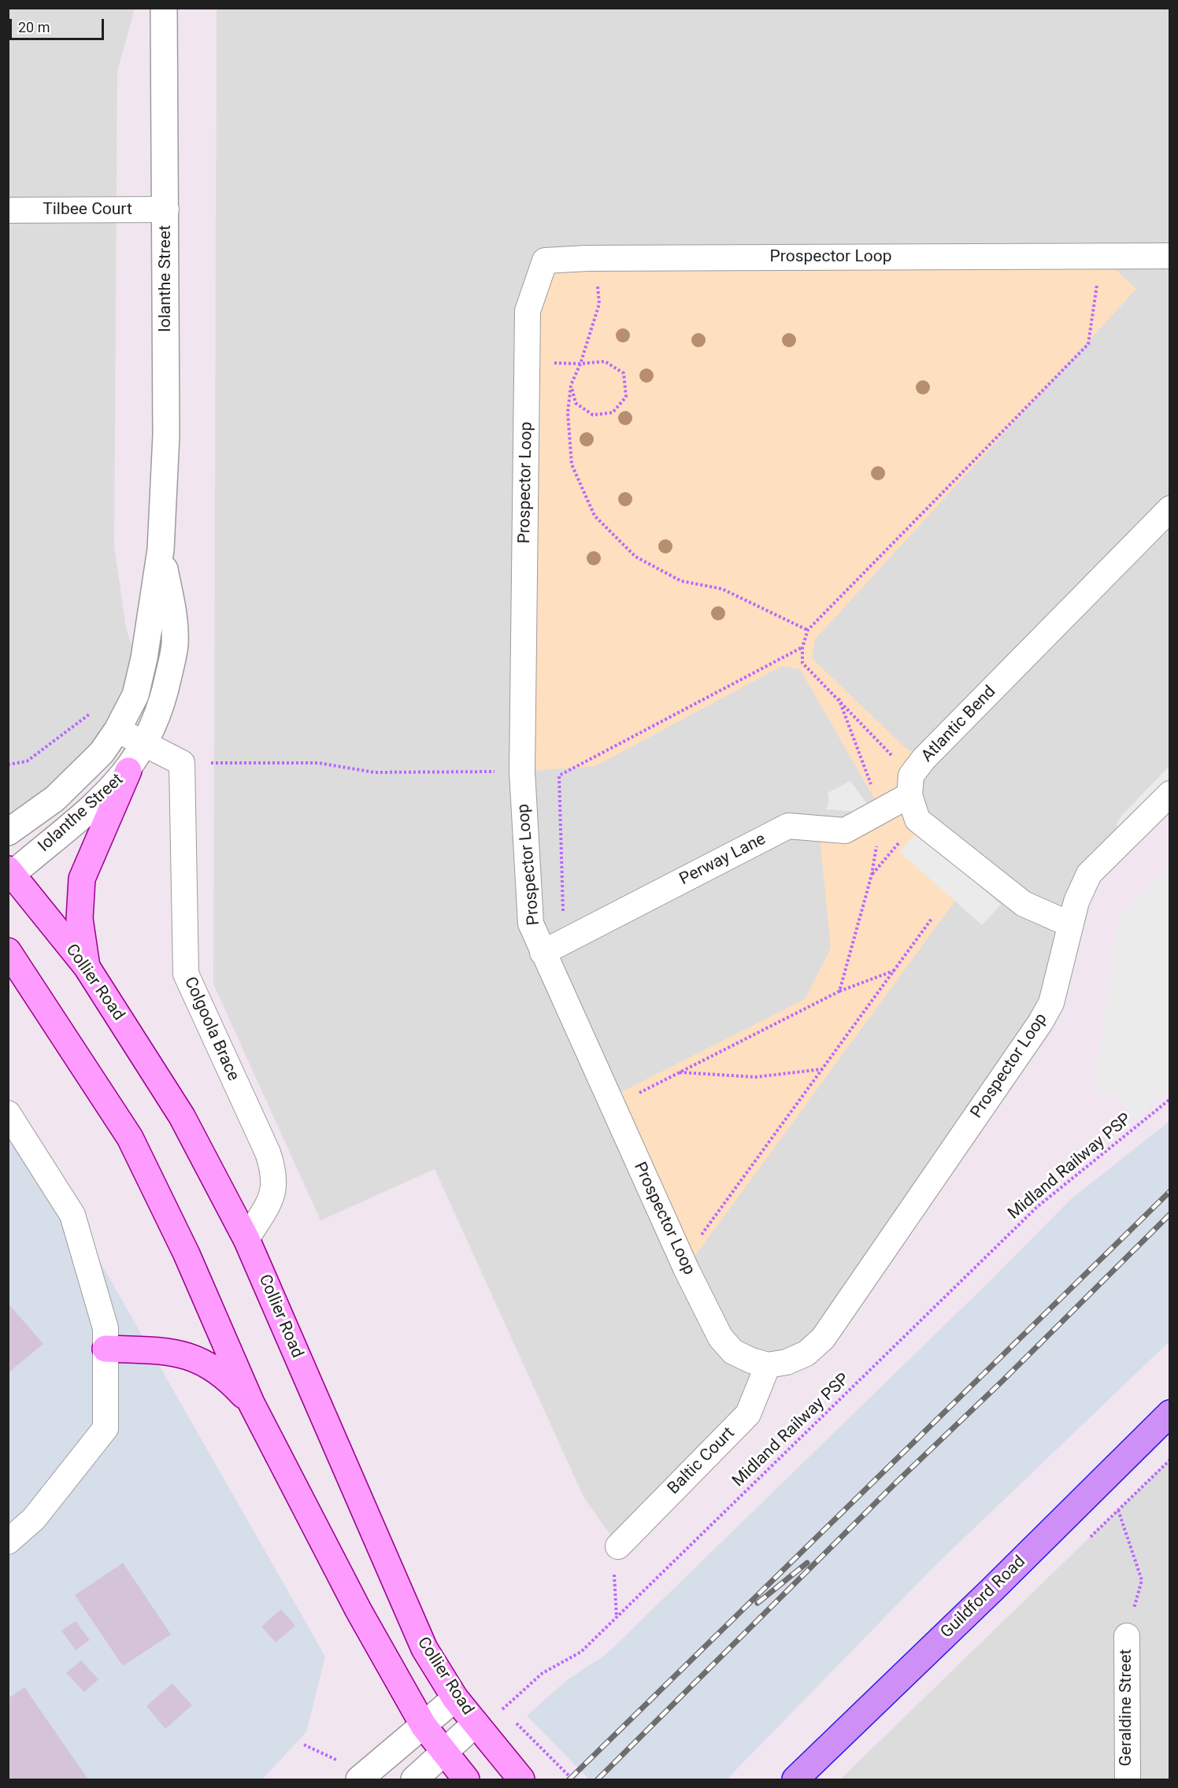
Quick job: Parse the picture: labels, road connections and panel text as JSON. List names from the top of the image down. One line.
{"streets":{"highway":["Guildford Road"],"main road":["Collier Road"],"street":["Tilbee Court","Prospector Loop","Iolanthe Street","Atlantic Bend","Perway Lane","Colgoola Brace","Baltic Court","Geraldine Street"],"path":["Midland Railway PSP"]},"crossings":[["Tilbee Court","Iolanthe Street"],["Prospector Loop","Perway Lane"],["Prospector Loop","Baltic Court"],["Iolanthe Street","Collier Road"],["Atlantic Bend","Perway Lane"],["Collier Road","Colgoola Brace"]],"scale_bar":"20 m"}
